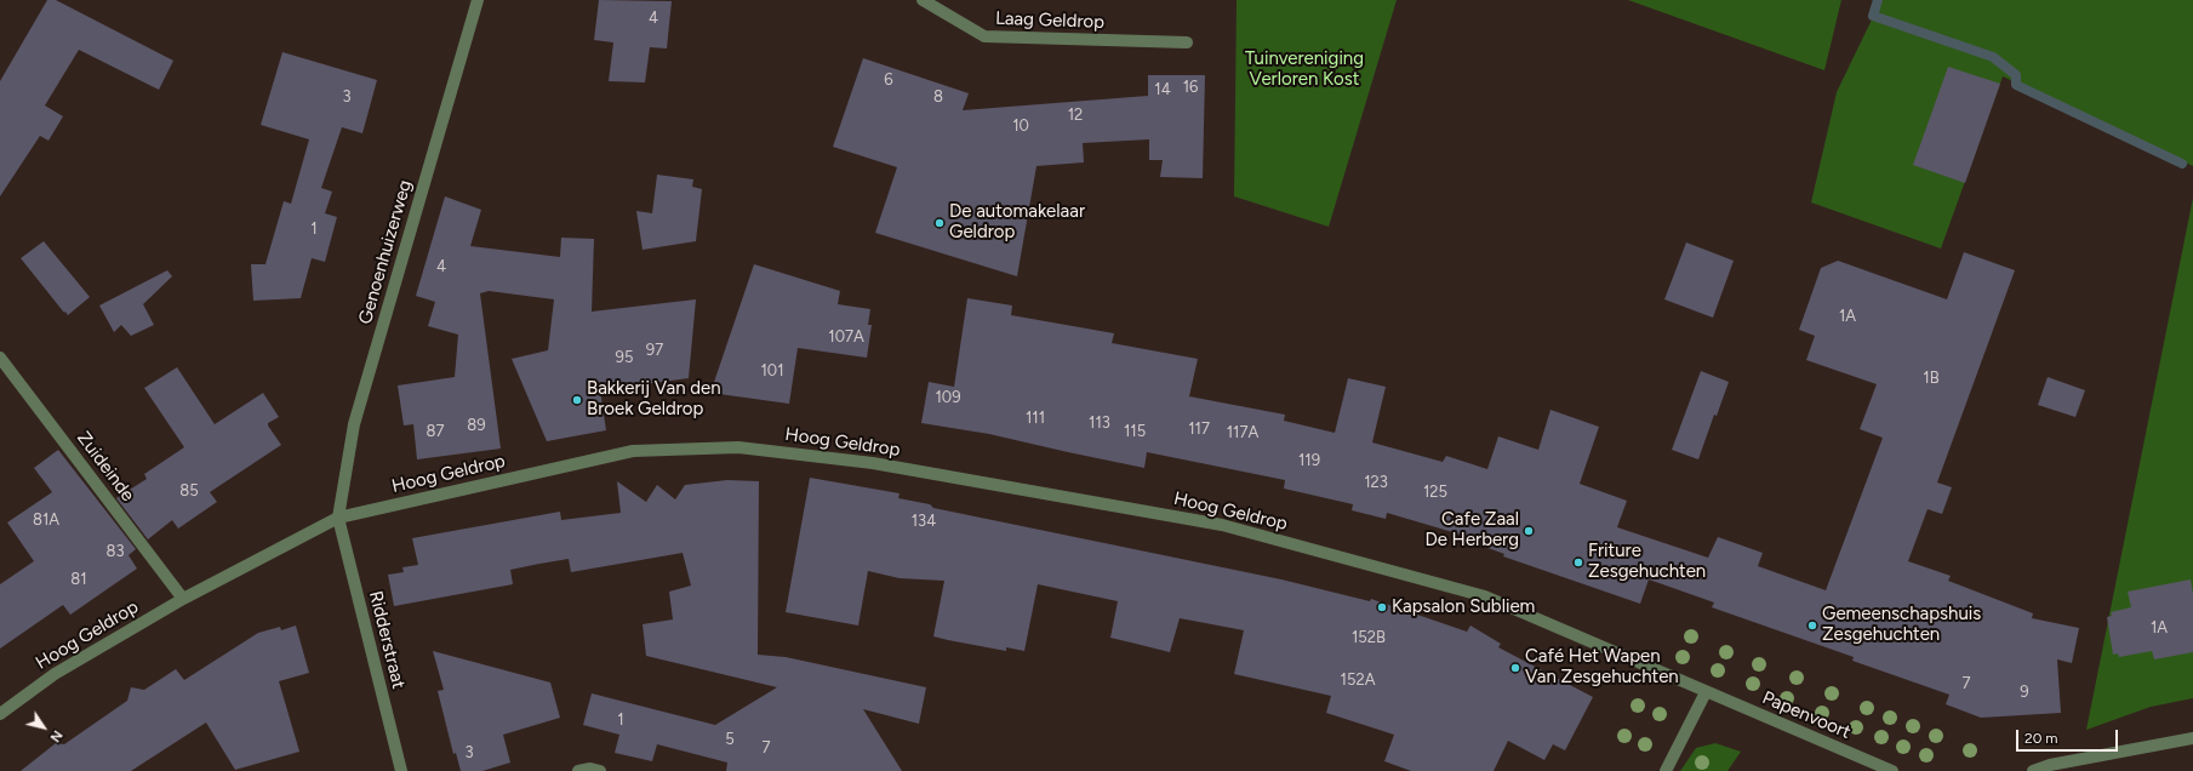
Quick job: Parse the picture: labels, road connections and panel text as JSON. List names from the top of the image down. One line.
{"streets":{"street":["Laag Geldrop","Genoenhuizerweg","Hoog Geldrop","Zuideinde","Ridderstraat","Papenvoort"]},"crossings":[["Genoenhuizerweg","Hoog Geldrop"],["Genoenhuizerweg","Ridderstraat"],["Hoog Geldrop","Zuideinde"],["Hoog Geldrop","Ridderstraat"],["Hoog Geldrop","Papenvoort"]],"parks":["Tuinvereniging Verloren Kost"],"places":["De automakelaar Geldrop","Bakkerij Van den Broek Geldrop","Cafe Zaal De Herberg","Friture Zesgehuchten","Kapsalon Subliem","Gemeenschapshuis Zesgehuchten","Café Het Wapen Van Zesgehuchten"],"house_numbers":["4","6","16","14","3","8","12","10","1","4","1A","107A","97","95","101","1B","109","111","113","89","117","87","115","117A","119","123","85","125","81A","134","83","81","1A","152B","152A","7","9","1","5","7","3"],"scale_bar":"20 m","north":"bottom right"}
